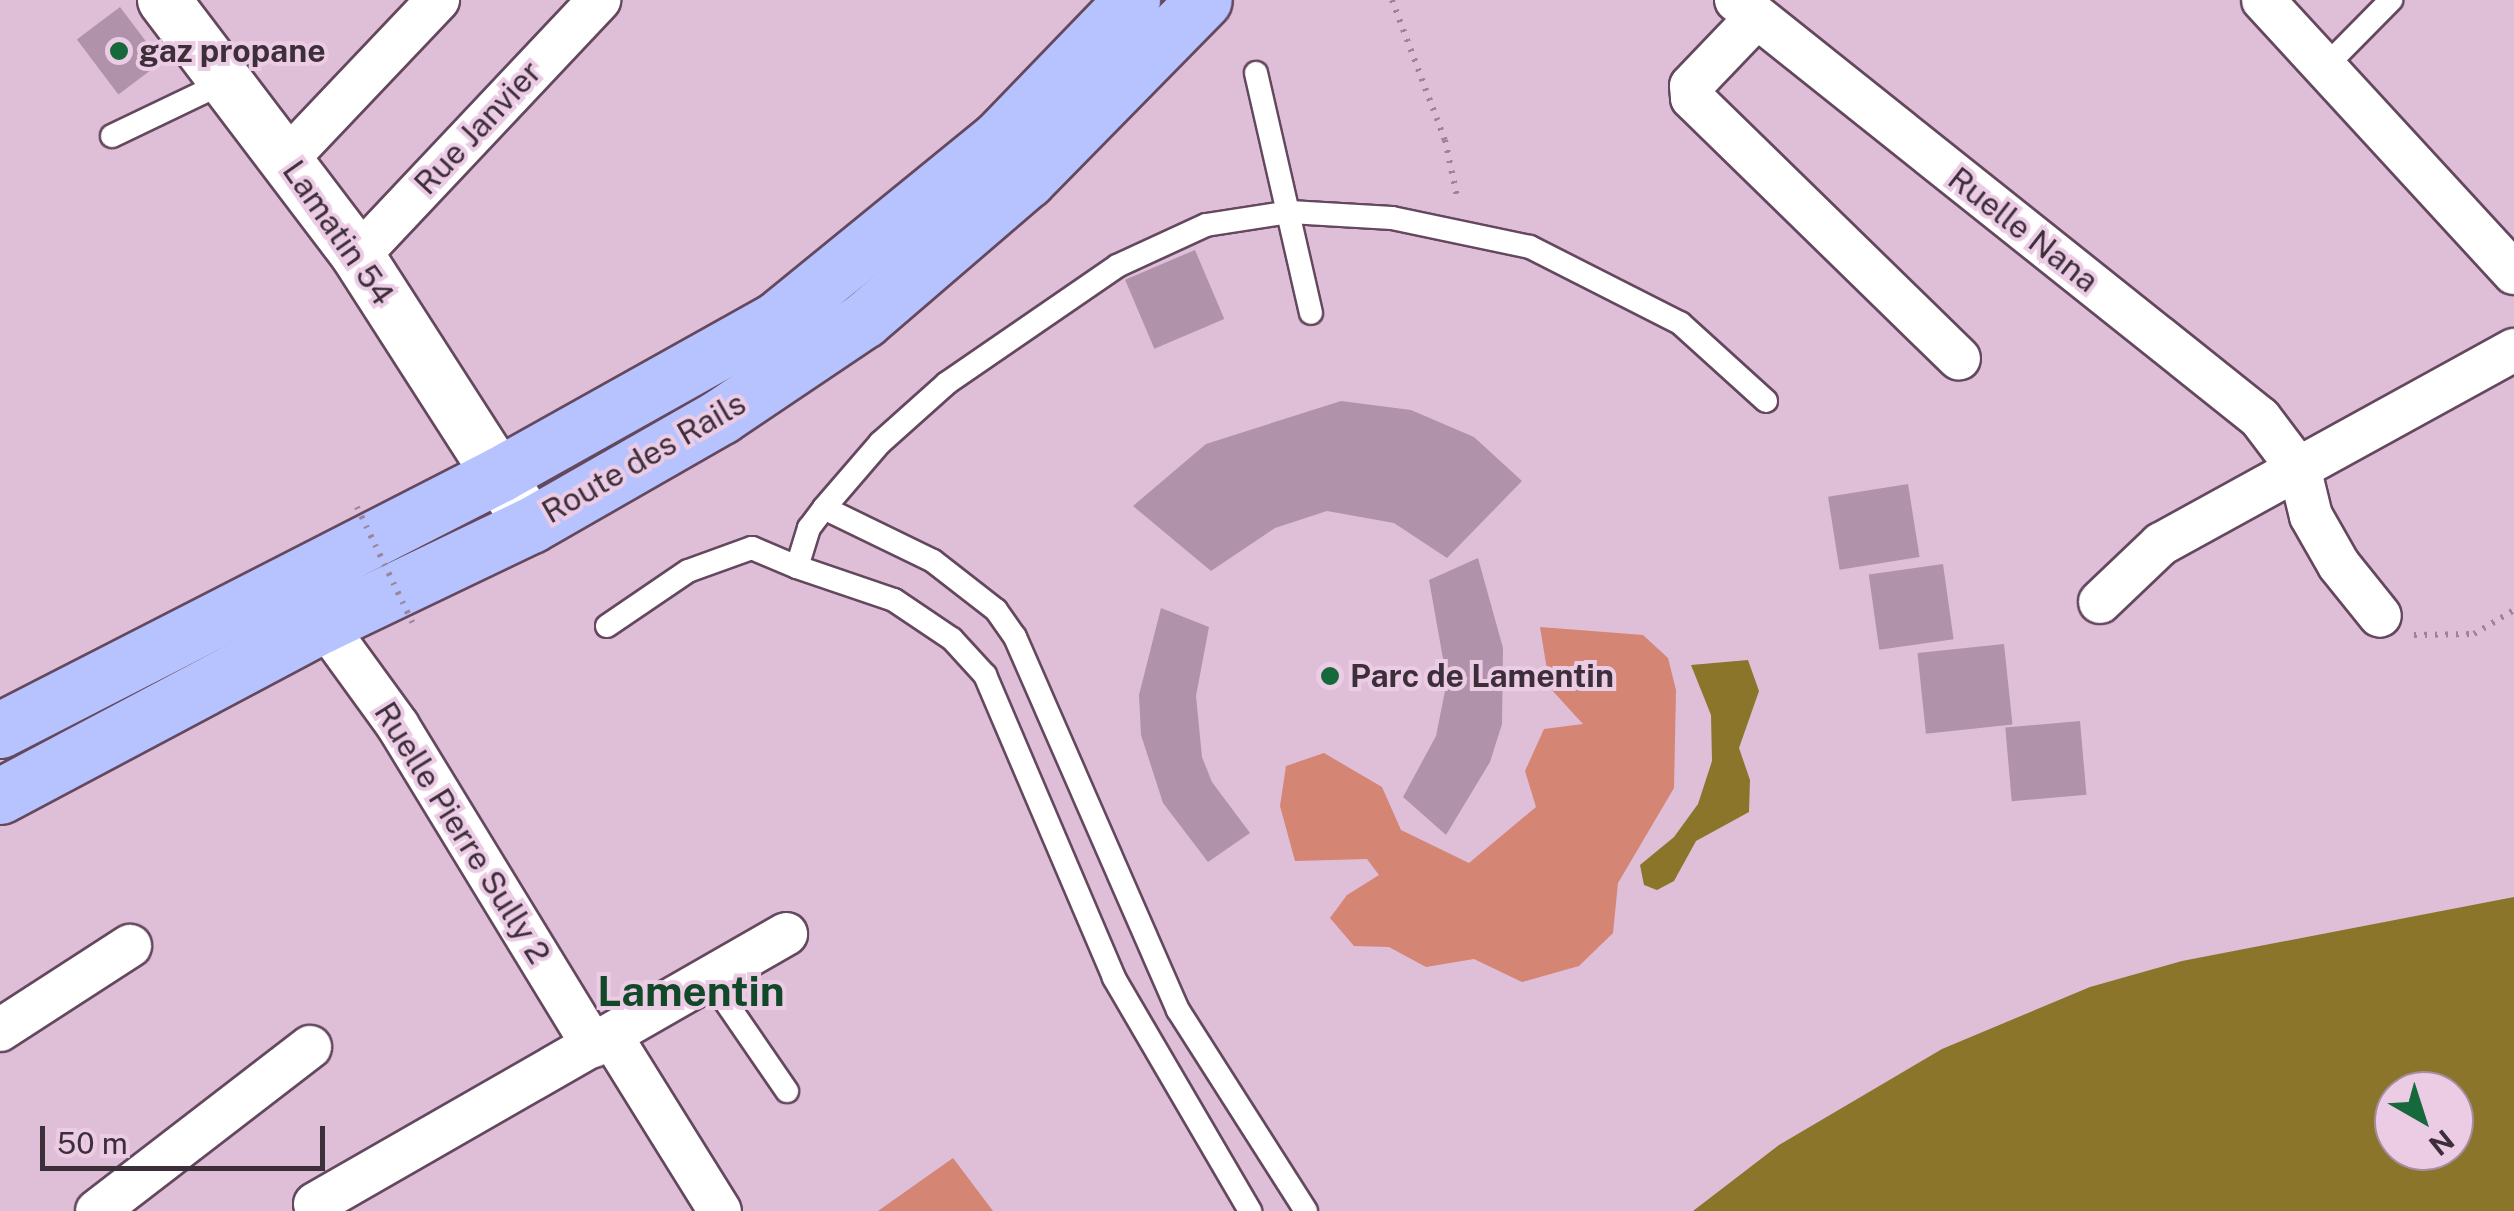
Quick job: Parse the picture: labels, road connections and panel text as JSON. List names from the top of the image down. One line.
{"streets":{"main road":["Route des Rails"],"street":["Rue Janvier","Ruelle Nana","Lamatin 54","Ruelle Pierre Sully 2"]},"crossings":[["Rue Janvier","Lamatin 54"],["Lamatin 54","Route des Rails"],["Route des Rails","Ruelle Pierre Sully 2"]],"districts":["Lamentin"],"places":["gaz propane","Parc de Lamentin"],"scale_bar":"50 m","north":"bottom right"}
